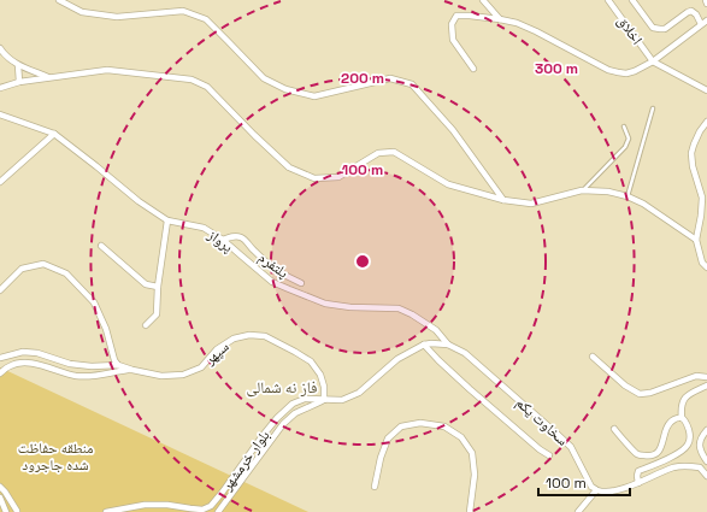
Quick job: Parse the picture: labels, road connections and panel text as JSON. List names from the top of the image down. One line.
{"streets":{"street":["اخلاق","پرواز","پلتفرم","سپهر","سخاوت یکم","بلوار خرمشهر"]},"crossings":[["پرواز","پلتفرم"],["پرواز","سخاوت یکم"],["پرواز","بلوار خرمشهر"],["سپهر","بلوار خرمشهر"],["سخاوت یکم","بلوار خرمشهر"]],"districts":["فاز نه شمالی"],"parks":["منطقه حفاظت شده جاجرود"],"scale_bar":"100 m","rings":["300 m","200 m","100 m"]}
